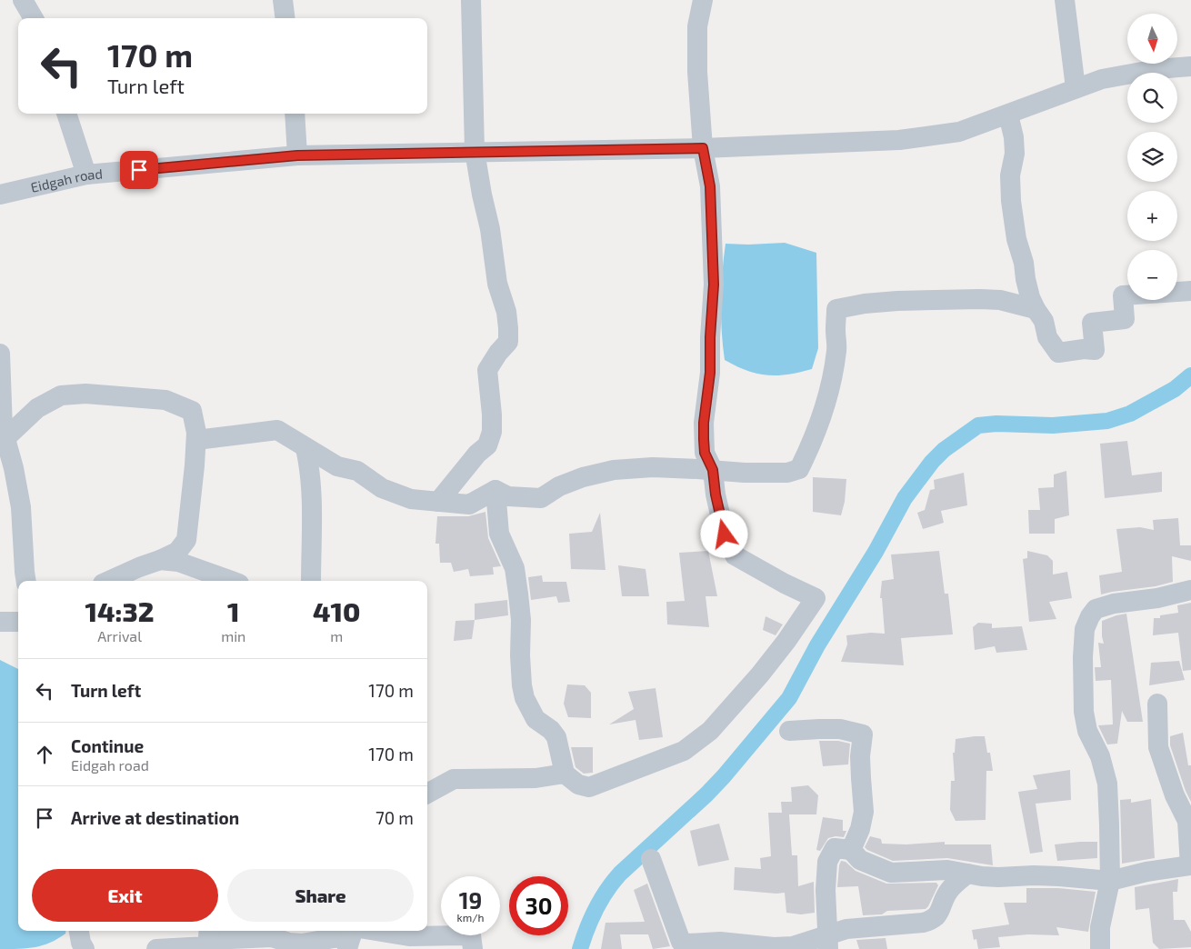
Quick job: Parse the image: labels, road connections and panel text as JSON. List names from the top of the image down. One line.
{"streets":{"street":["Eidgah road"]},"north":"bottom","page":{"map_buttons":["+","−"],"turn":["170 m","Turn left"],"eta":["14:32","Arrival","1","min","410","m"],"list":[{"name":"Turn left","value":"170 m"},{"name":"Continue","note":"Eidgah road","value":"170 m"},{"name":"Arrive at destination","value":"70 m"}],"buttons":["Exit","Share"],"speed":"19 km/h","limit":"30"}}
